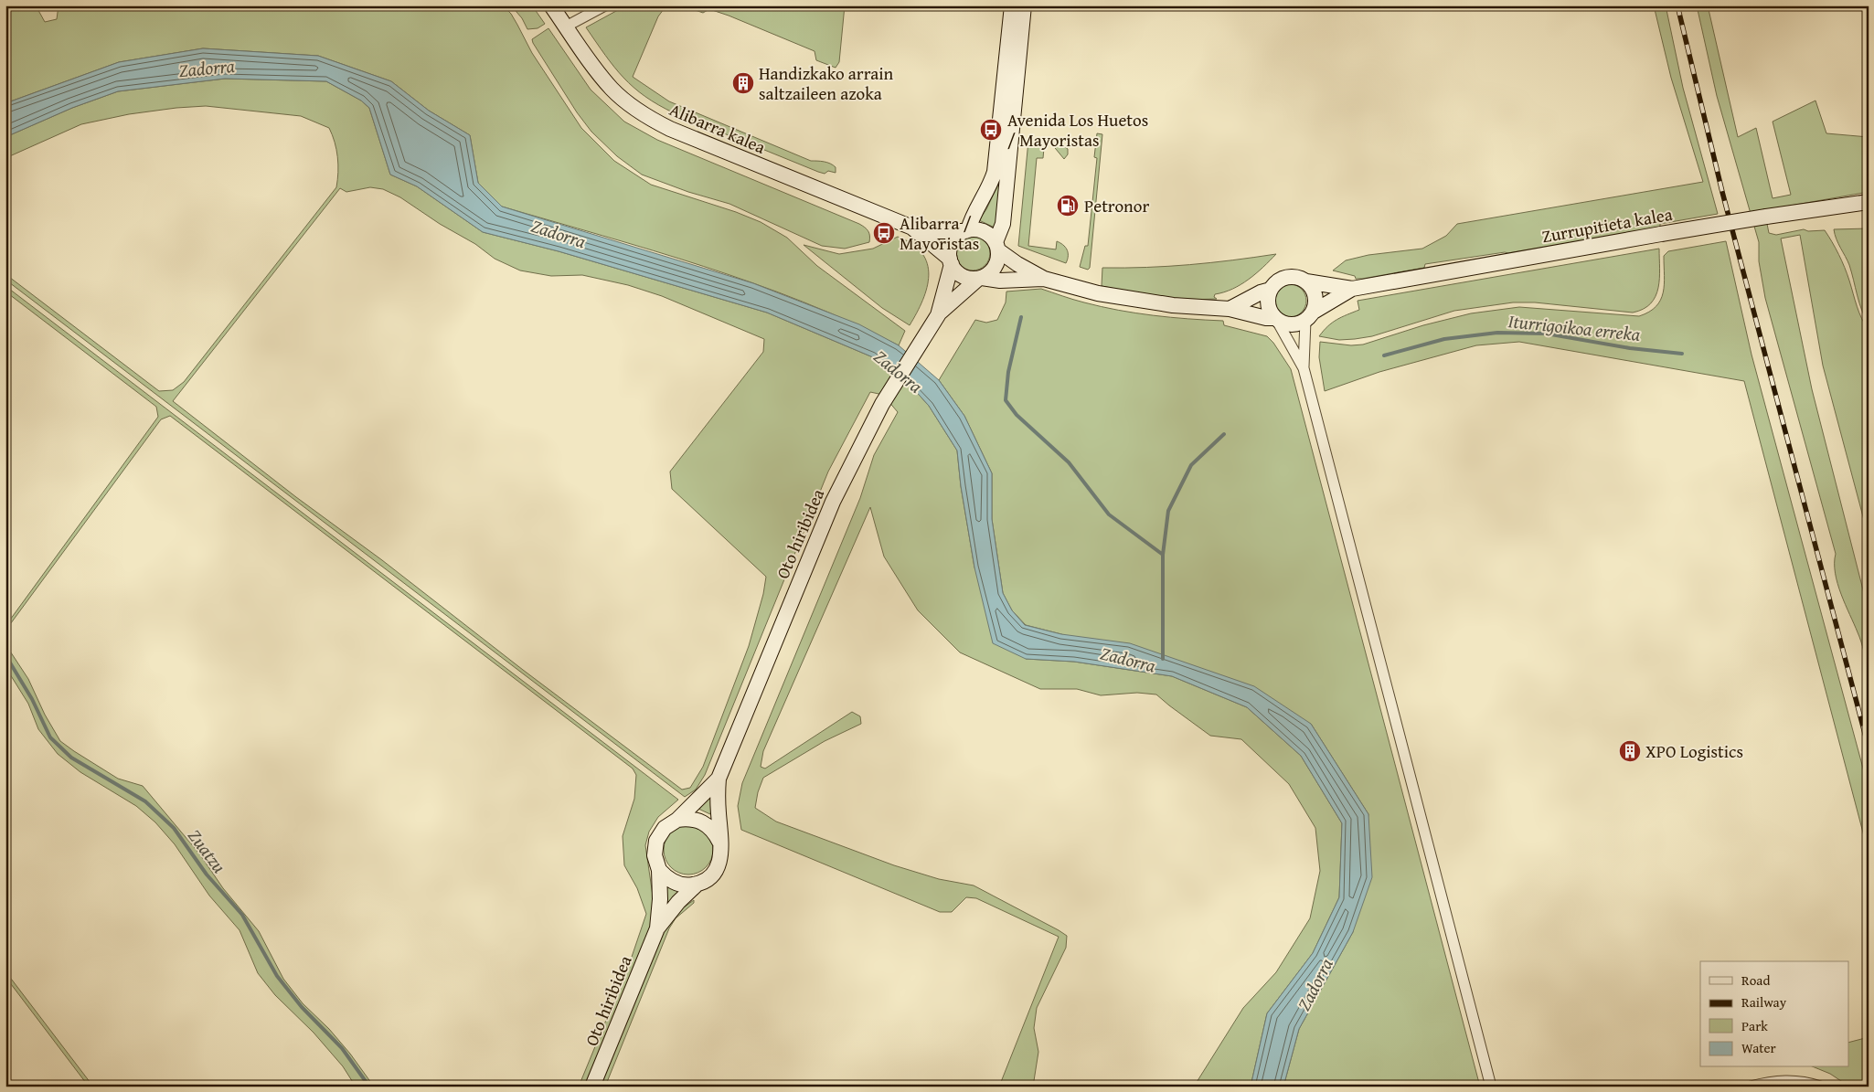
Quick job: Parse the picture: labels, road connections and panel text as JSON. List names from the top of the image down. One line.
{"streets":{"street":["Alibarra kalea","Zurrupitieta kalea","Oto hiribidea"]},"crossings":[["Alibarra kalea","Oto hiribidea"]],"water":["Zadorra","Iturrigoikoa erreka","Zuatzu"],"places":{"building":["Handizkako arrain saltzaileen azoka","XPO Logistics"],"bus stop":["Avenida Los Huetos / Mayoristas","Alibarra / Mayoristas"],"fuel station":["Petronor"]},"legend":["Road","Railway","Park","Water"]}
